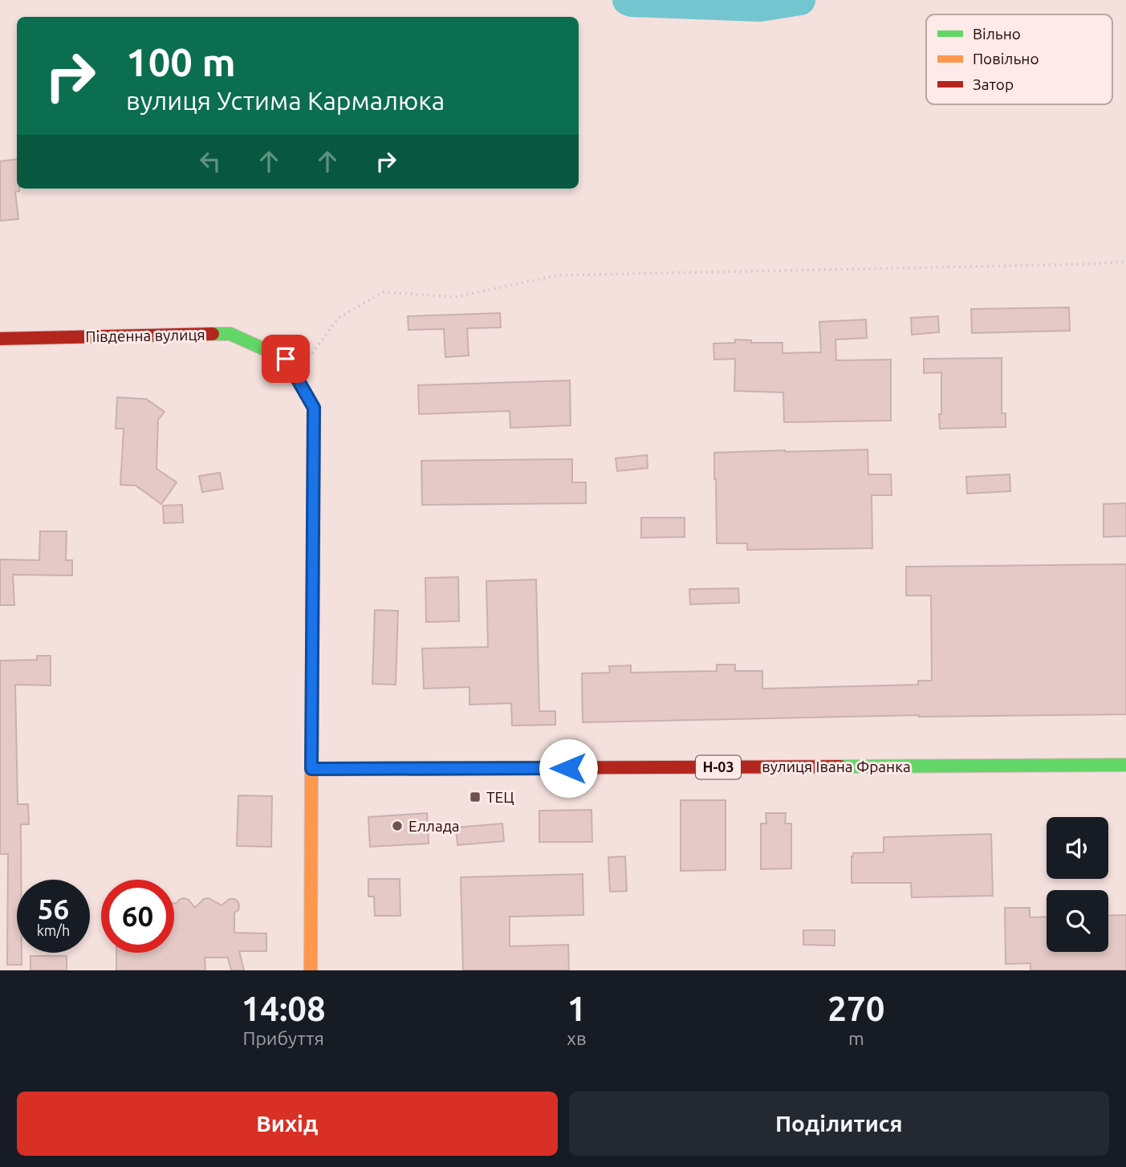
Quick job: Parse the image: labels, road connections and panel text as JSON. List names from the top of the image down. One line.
{"streets":{"main road":["Південна вулиця","вулиця Івана Франка","Н-03"]},"places":{"transit":["ТЕЦ"],"other":["Еллада"]},"legend":["Вільно","Повільно","Затор"],"page":{"turn":["100 m","вулиця Устима Кармалюка"],"speed":"56 km/h","limit":"60","eta":["14:08","Прибуття","1","хв","270","m"],"buttons":["Вихід","Поділитися"]}}
